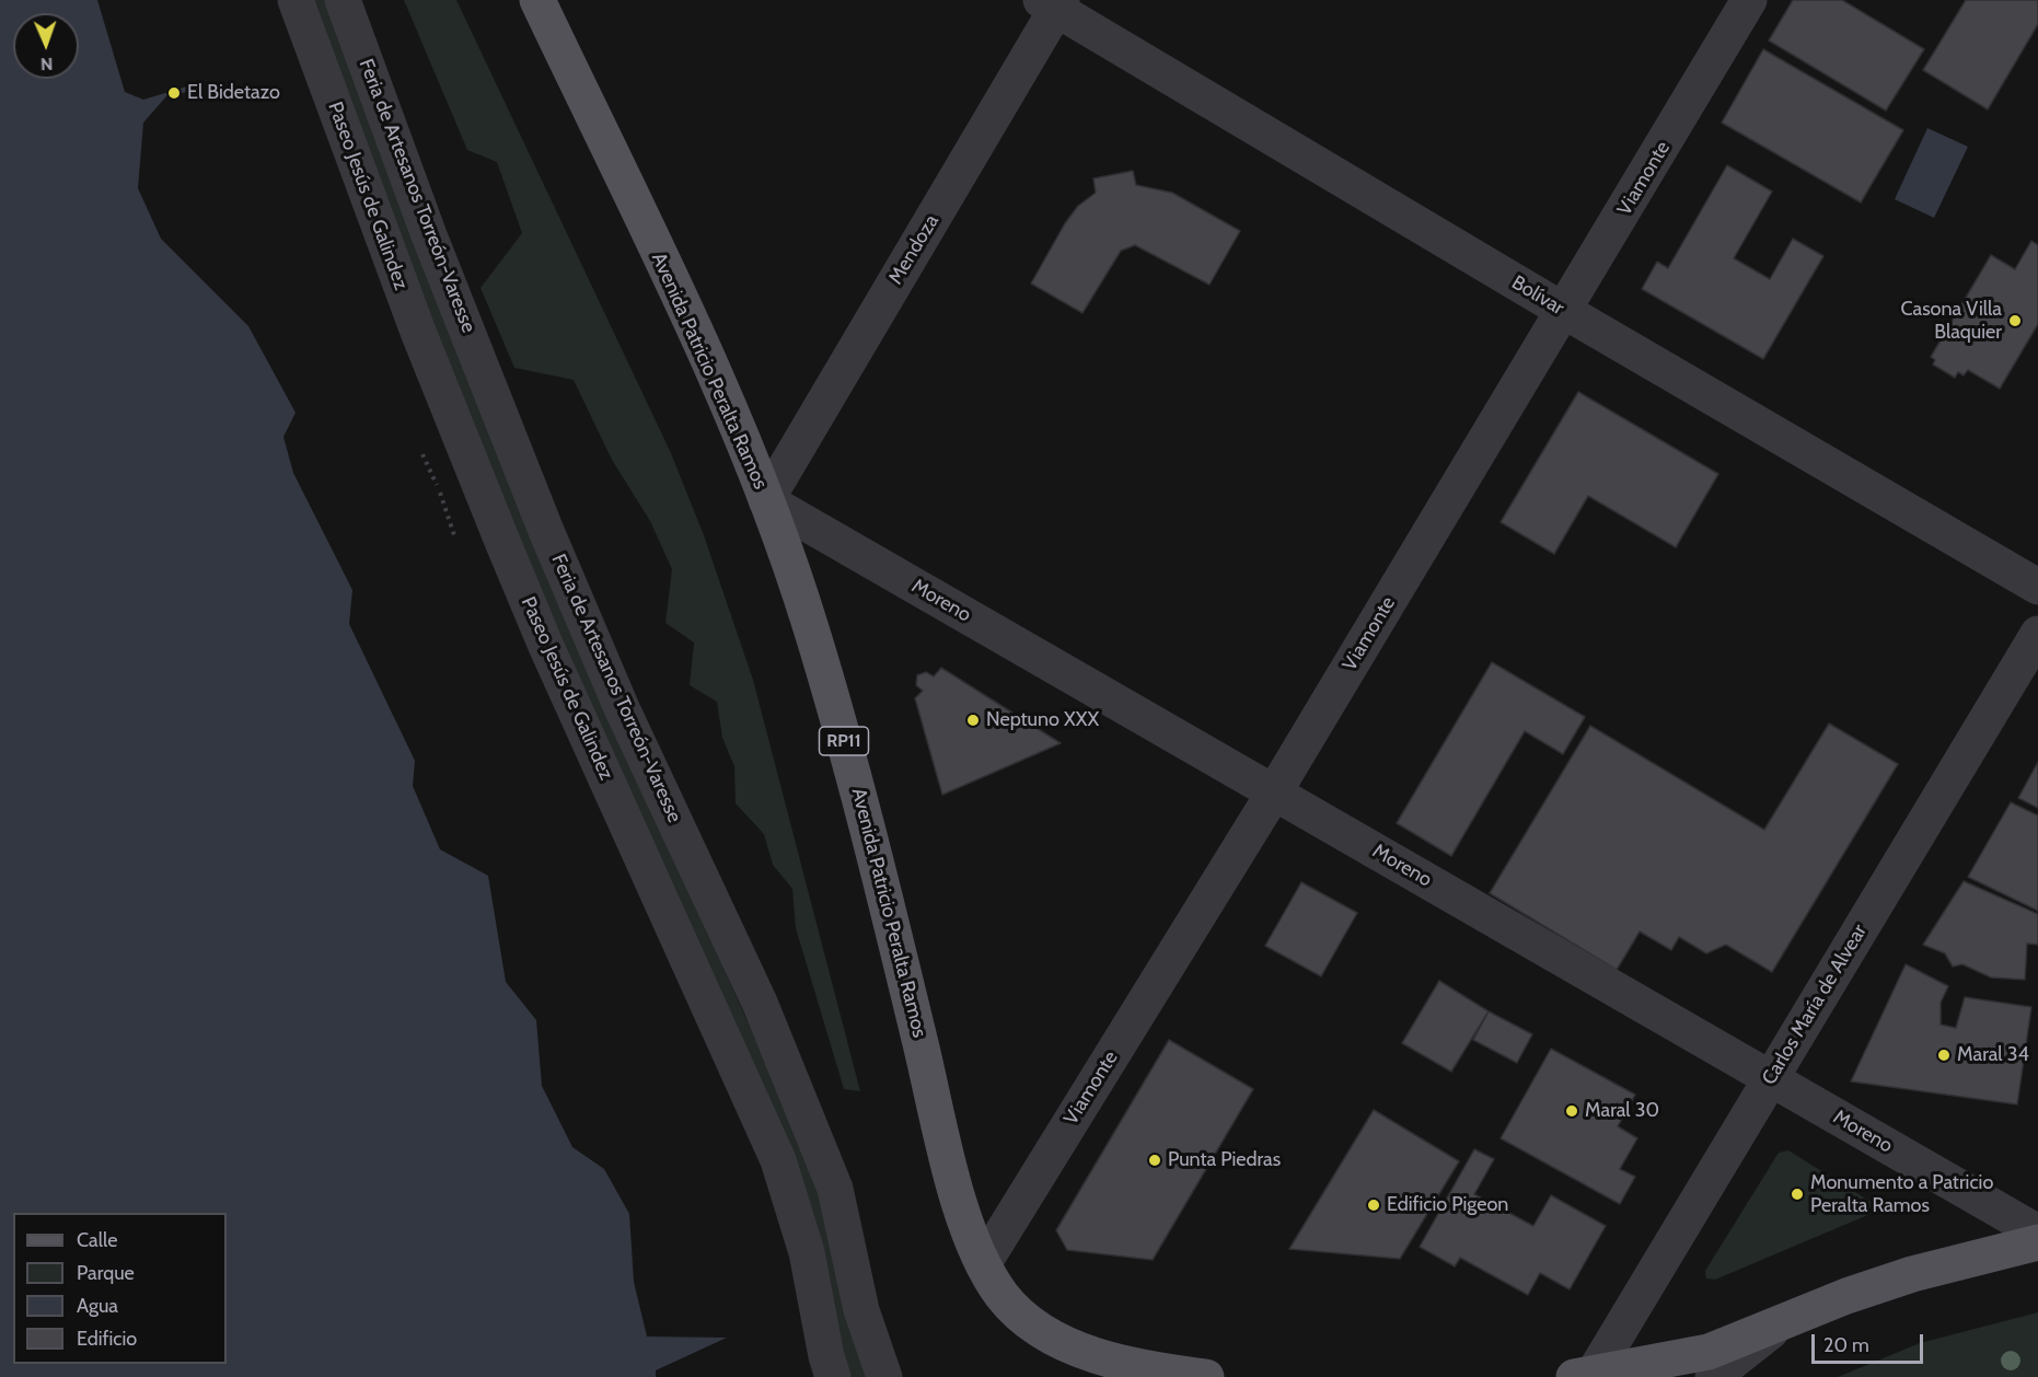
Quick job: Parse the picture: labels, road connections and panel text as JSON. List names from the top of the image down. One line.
{"streets":{"main road":["Avenida Patricio Peralta Ramos","RP11"],"street":["Viamonte","Paseo Jesús de Galindez","Feria de Artesanos Torreón-Varesse","Mendoza","Bolívar","Moreno","Carlos María de Alvear"]},"crossings":[["Viamonte","Bolívar"],["Viamonte","Avenida Patricio Peralta Ramos"],["Viamonte","Moreno"],["Mendoza","Bolívar"],["Mendoza","Avenida Patricio Peralta Ramos"],["Mendoza","Moreno"],["Avenida Patricio Peralta Ramos","Moreno"],["Moreno","Carlos María de Alvear"]],"places":["El Bidetazo","Casona Villa Blaquier","Neptuno XXX","Maral 34","Maral 30","Punta Piedras","Monumento a Patricio Peralta Ramos","Edificio Pigeon"],"legend":["Calle","Parque","Agua","Edificio"],"scale_bar":"20 m","north":"bottom"}
